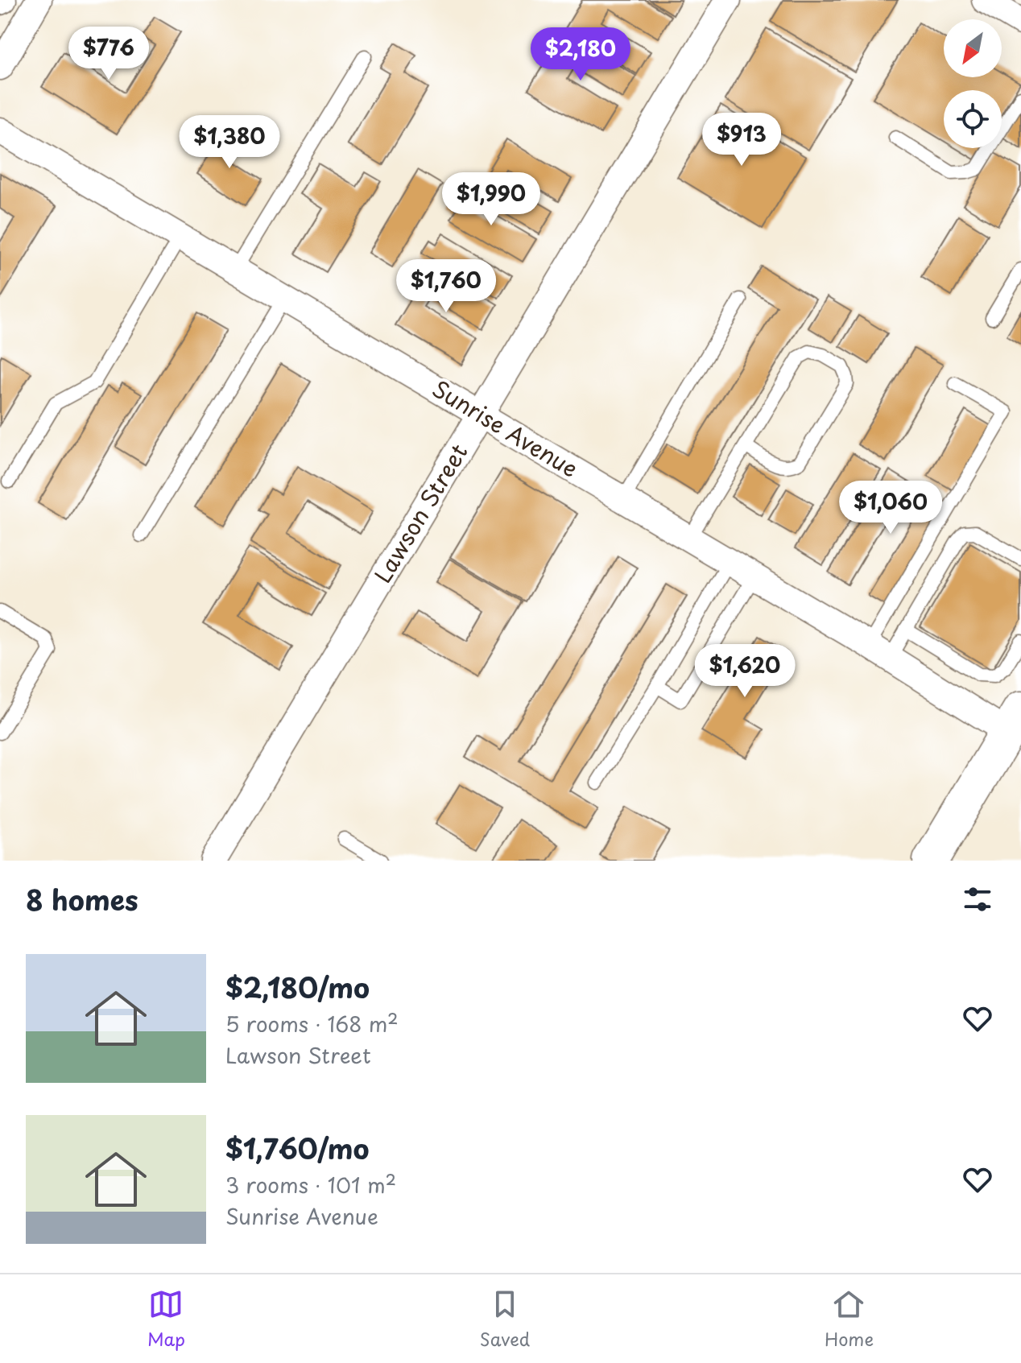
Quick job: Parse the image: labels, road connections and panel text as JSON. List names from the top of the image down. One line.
{"streets":{"street":["Sunrise Avenue","Lawson Street"]},"crossings":[["Sunrise Avenue","Lawson Street"]],"north":"bottom left","page":{"price":["$776","$2,180","$913","$1,380","$1,990","$1,760","$1,060","$1,620"],"heading":"8 homes","list":[{"name":"$2,180/mo","note":"5 rooms · 168 m² · Lawson Street"},{"name":"$1,760/mo","note":"3 rooms · 101 m² · Sunrise Avenue"}],"tabs":["Map","Saved","Home"]}}
